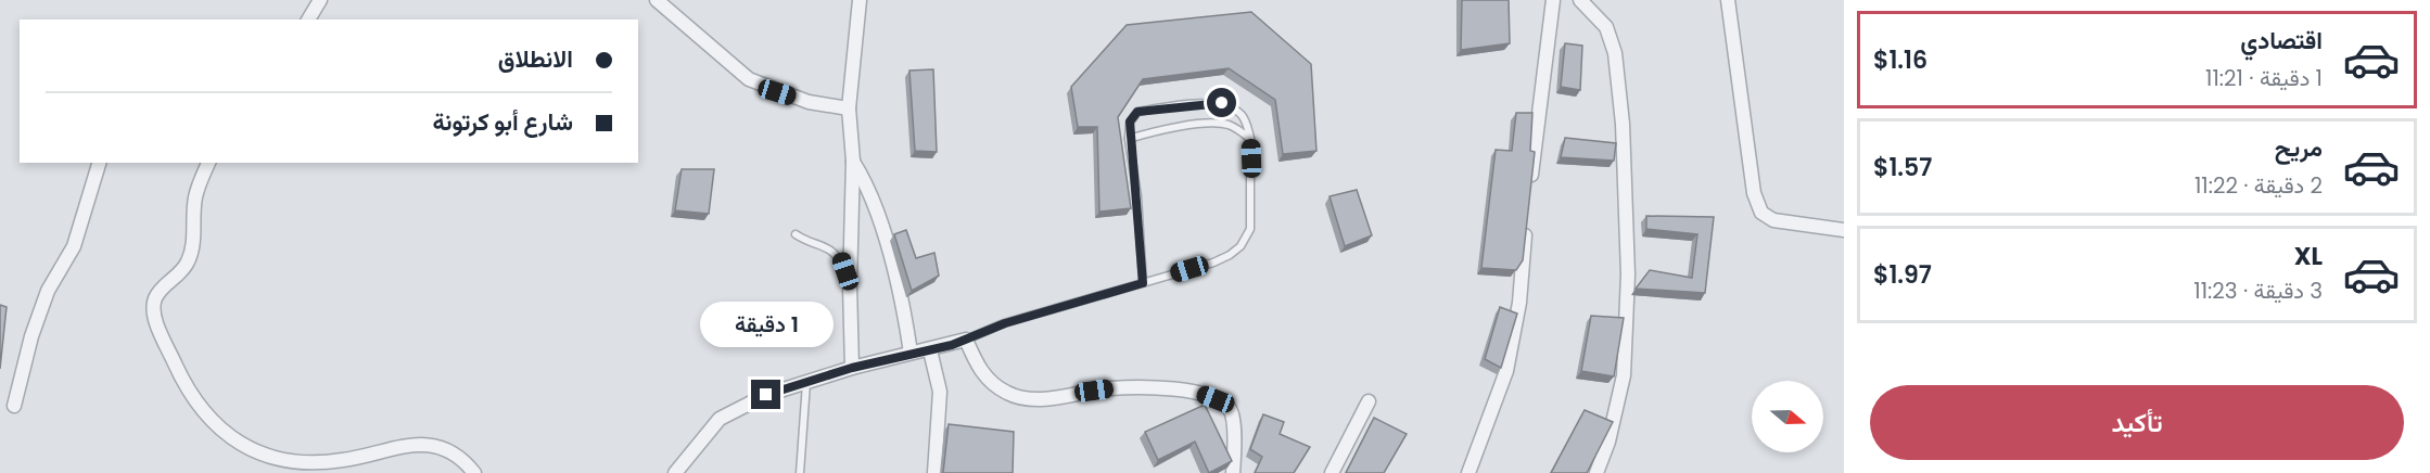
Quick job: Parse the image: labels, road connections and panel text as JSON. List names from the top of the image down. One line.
{"north":"right","page":{"list":[{"name":"اقتصادي","note":"1 دقيقة · 11:21","value":"$1.16"},{"name":"مريح","note":"2 دقيقة · 11:22","value":"$1.57"},{"name":"XL","note":"3 دقيقة · 11:23","value":"$1.97"}],"banner":["الانطلاق","شارع أبو كرتونة"],"bubble":"1 دقيقة","buttons":"تأكيد"}}
